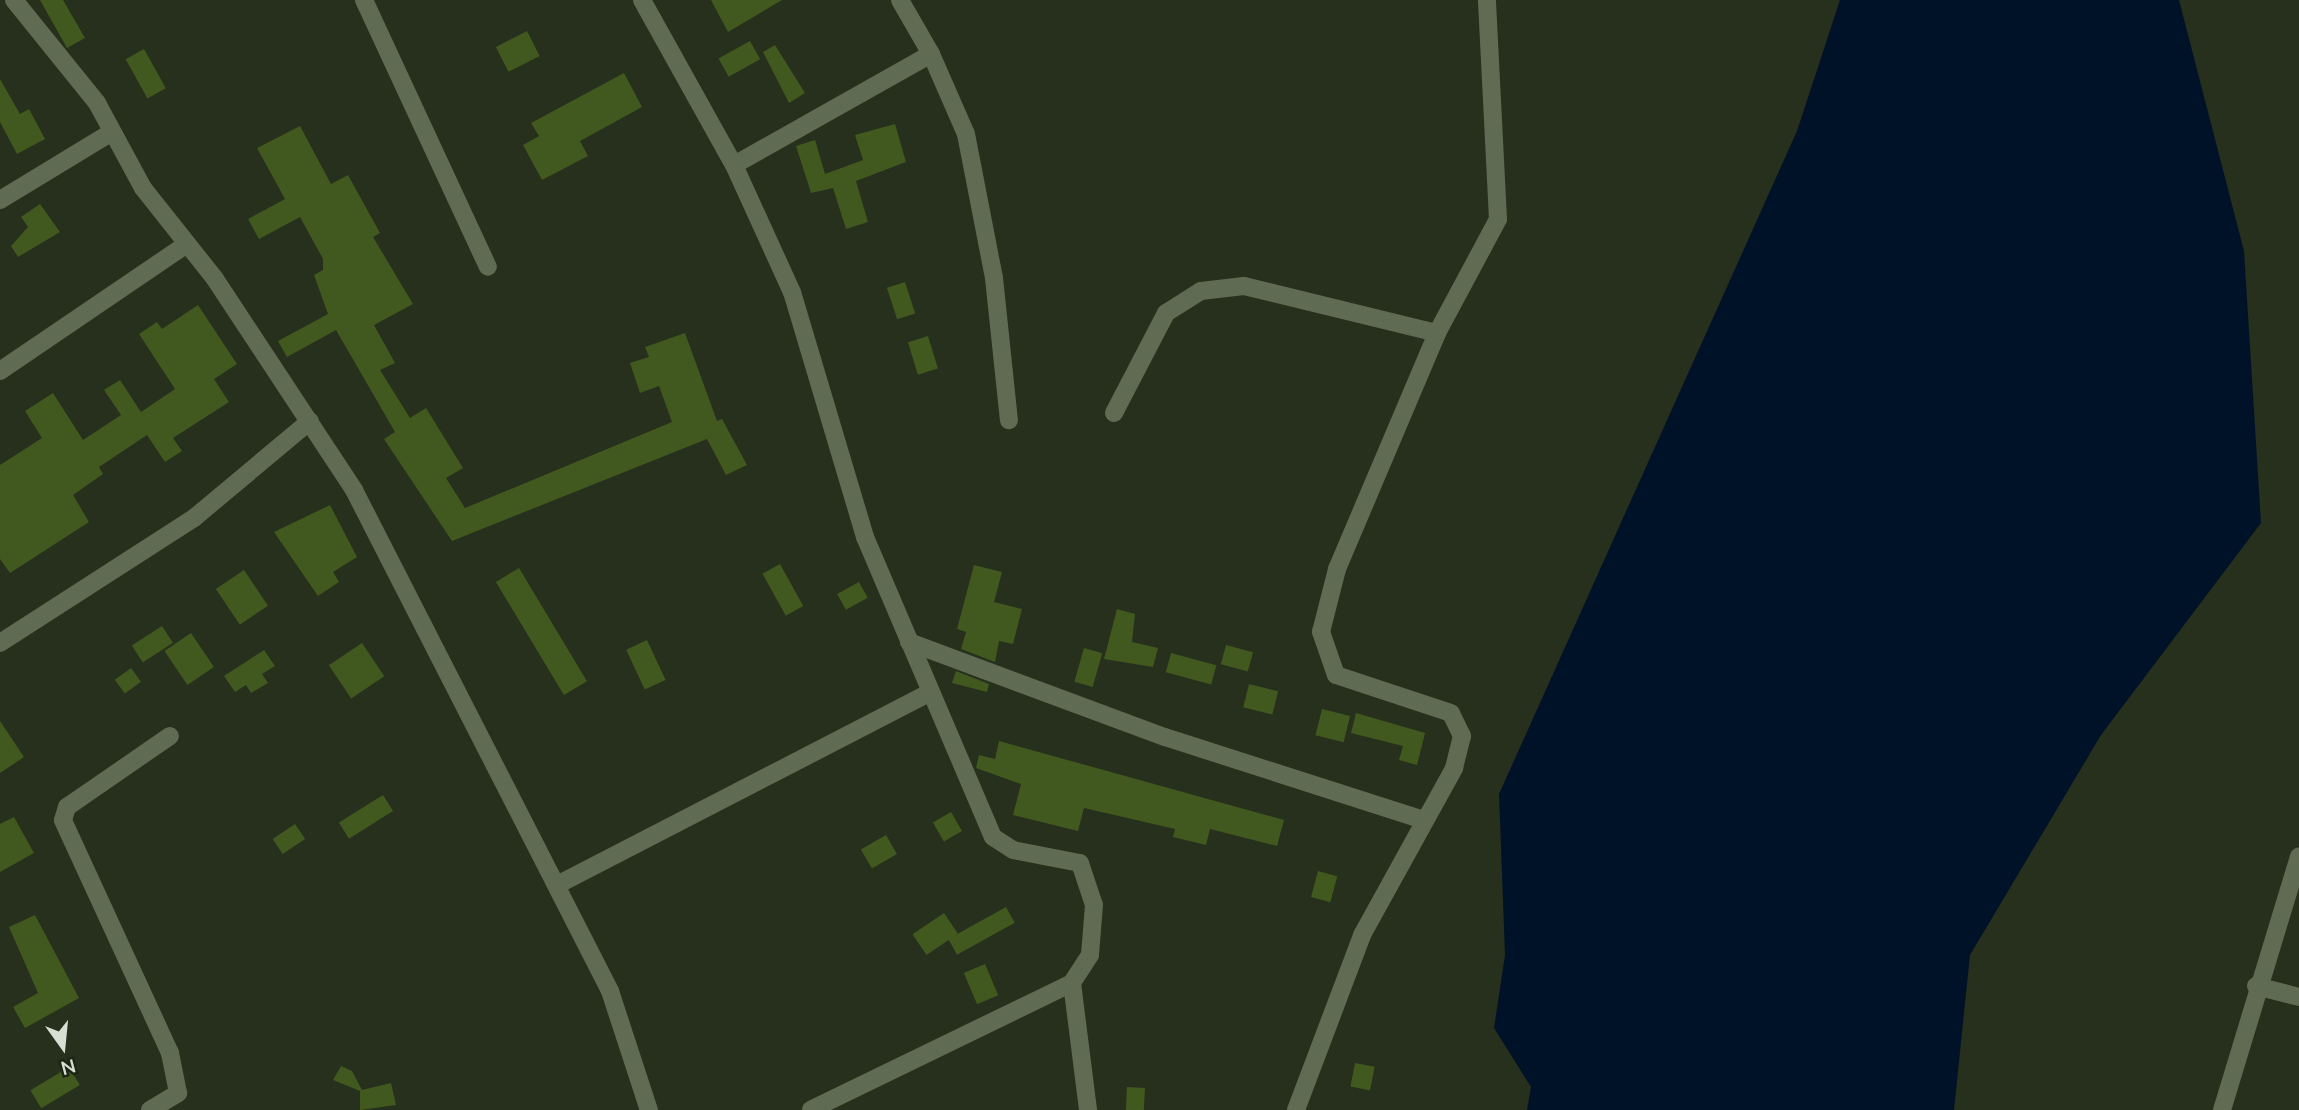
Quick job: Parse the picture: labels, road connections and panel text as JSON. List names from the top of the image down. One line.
{"north":"bottom"}
